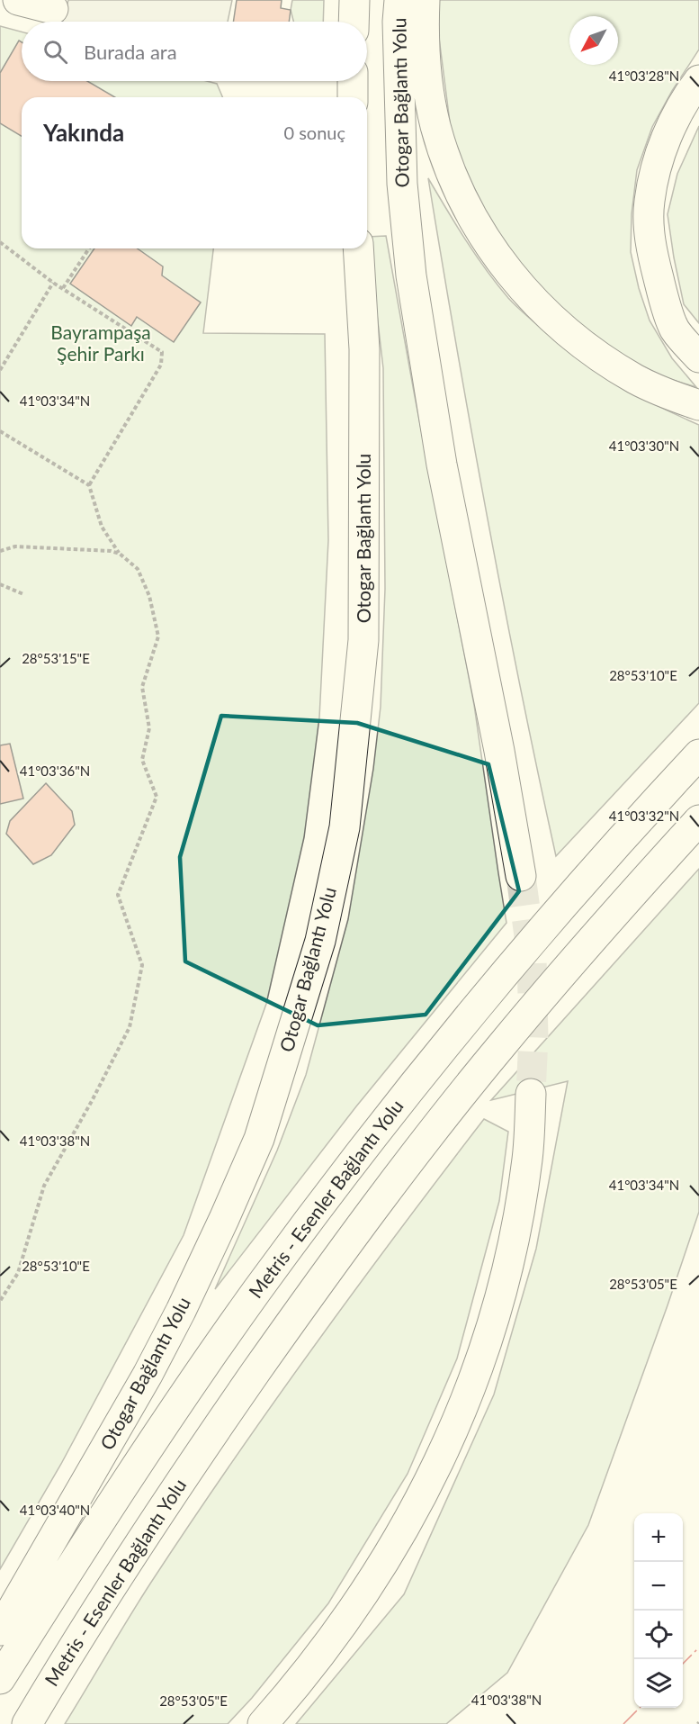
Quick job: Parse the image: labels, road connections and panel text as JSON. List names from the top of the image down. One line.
{"streets":{"main road":["Otogar Bağlantı Yolu","Metris - Esenler Bağlantı Yolu"]},"parks":["Bayrampaşa Şehir Parkı"],"north":"bottom left","page":{"search":"Burada ara","heading":["Yakında","0 sonuç"],"map_buttons":["+","−"]},"coordinates":["41°03'28\"N","41°03'34\"N","41°03'30\"N","28°53'15\"E","28°53'10\"E","41°03'36\"N","41°03'32\"N","41°03'38\"N","28°53'05\"E","41°03'40\"N"]}
